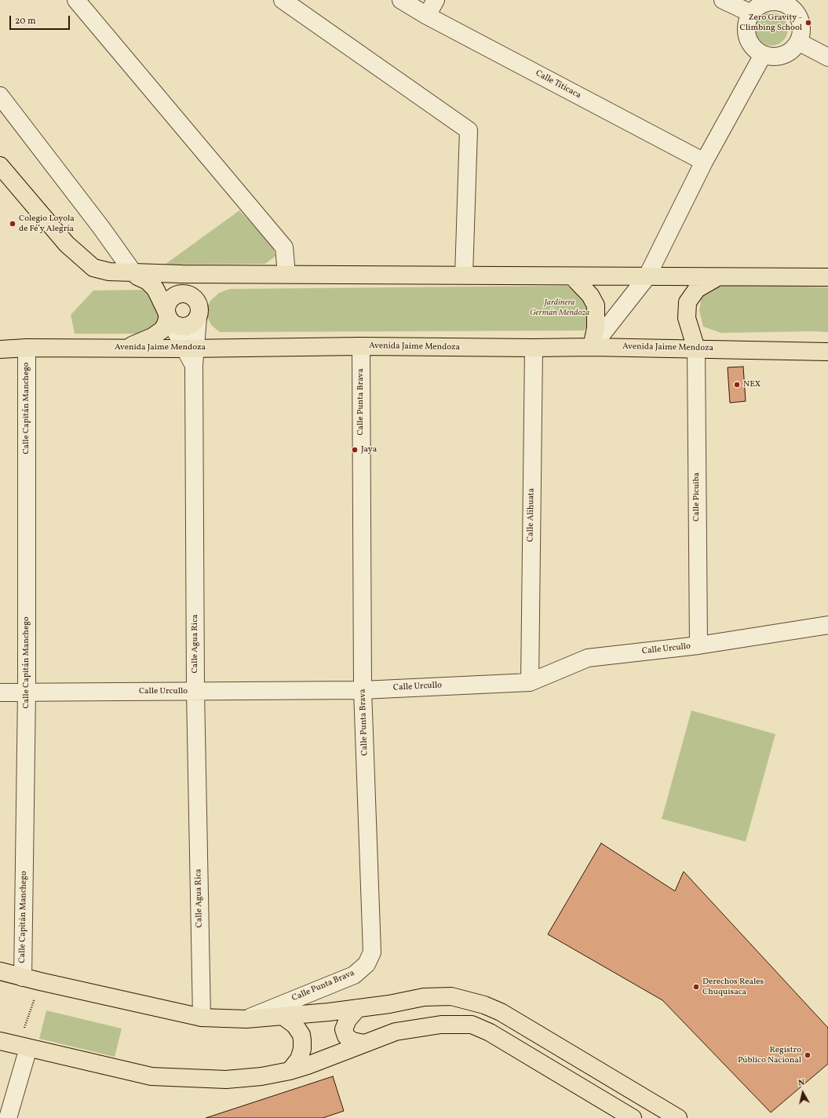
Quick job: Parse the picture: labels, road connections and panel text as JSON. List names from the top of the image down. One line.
{"streets":{"main road":["Avenida Jaime Mendoza"],"street":["Calle Titicaca","Calle Punta Brava","Calle Capitán Manchego","Calle Picuiba","Calle Alihuata","Calle Agua Rica","Calle Urcullo"]},"crossings":[["Avenida Jaime Mendoza","Calle Punta Brava"],["Avenida Jaime Mendoza","Calle Capitán Manchego"],["Avenida Jaime Mendoza","Calle Picuiba"],["Avenida Jaime Mendoza","Calle Alihuata"],["Avenida Jaime Mendoza","Calle Agua Rica"],["Calle Punta Brava","Calle Urcullo"],["Calle Capitán Manchego","Calle Urcullo"],["Calle Picuiba","Calle Urcullo"],["Calle Alihuata","Calle Urcullo"],["Calle Agua Rica","Calle Urcullo"]],"parks":["Jardinera Germán Mendoza"],"places":["Zero Gravity - Climbing School","Colegio Loyola de Fé y Alegría","NEX","Jaya","Derechos Reales Chuquisaca","Registro Público Nacional"],"scale_bar":"20 m","north":"top"}
